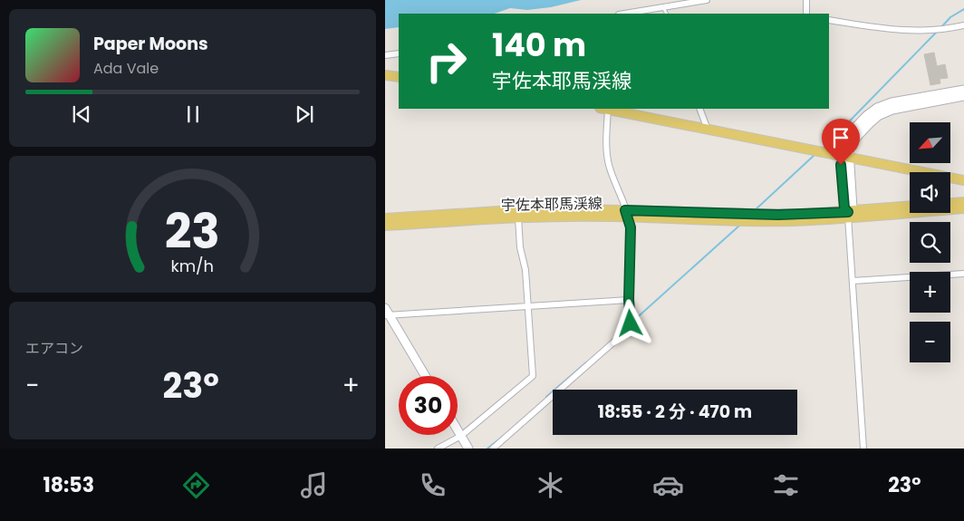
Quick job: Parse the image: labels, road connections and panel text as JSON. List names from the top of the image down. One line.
{"streets":{"main road":["宇佐本耶馬渓線"]},"north":"bottom left","page":{"turn":["140 m","宇佐本耶馬渓線"],"song":["Paper Moons","Ada Vale"],"map_buttons":["+","−"],"tile":"エアコン","heat":["−","23°","+"],"limit":"30","trip":"18:55 · 2 分 · 470 m","tabs":["18:53","23°"],"gauge":["23","km/h"]}}
